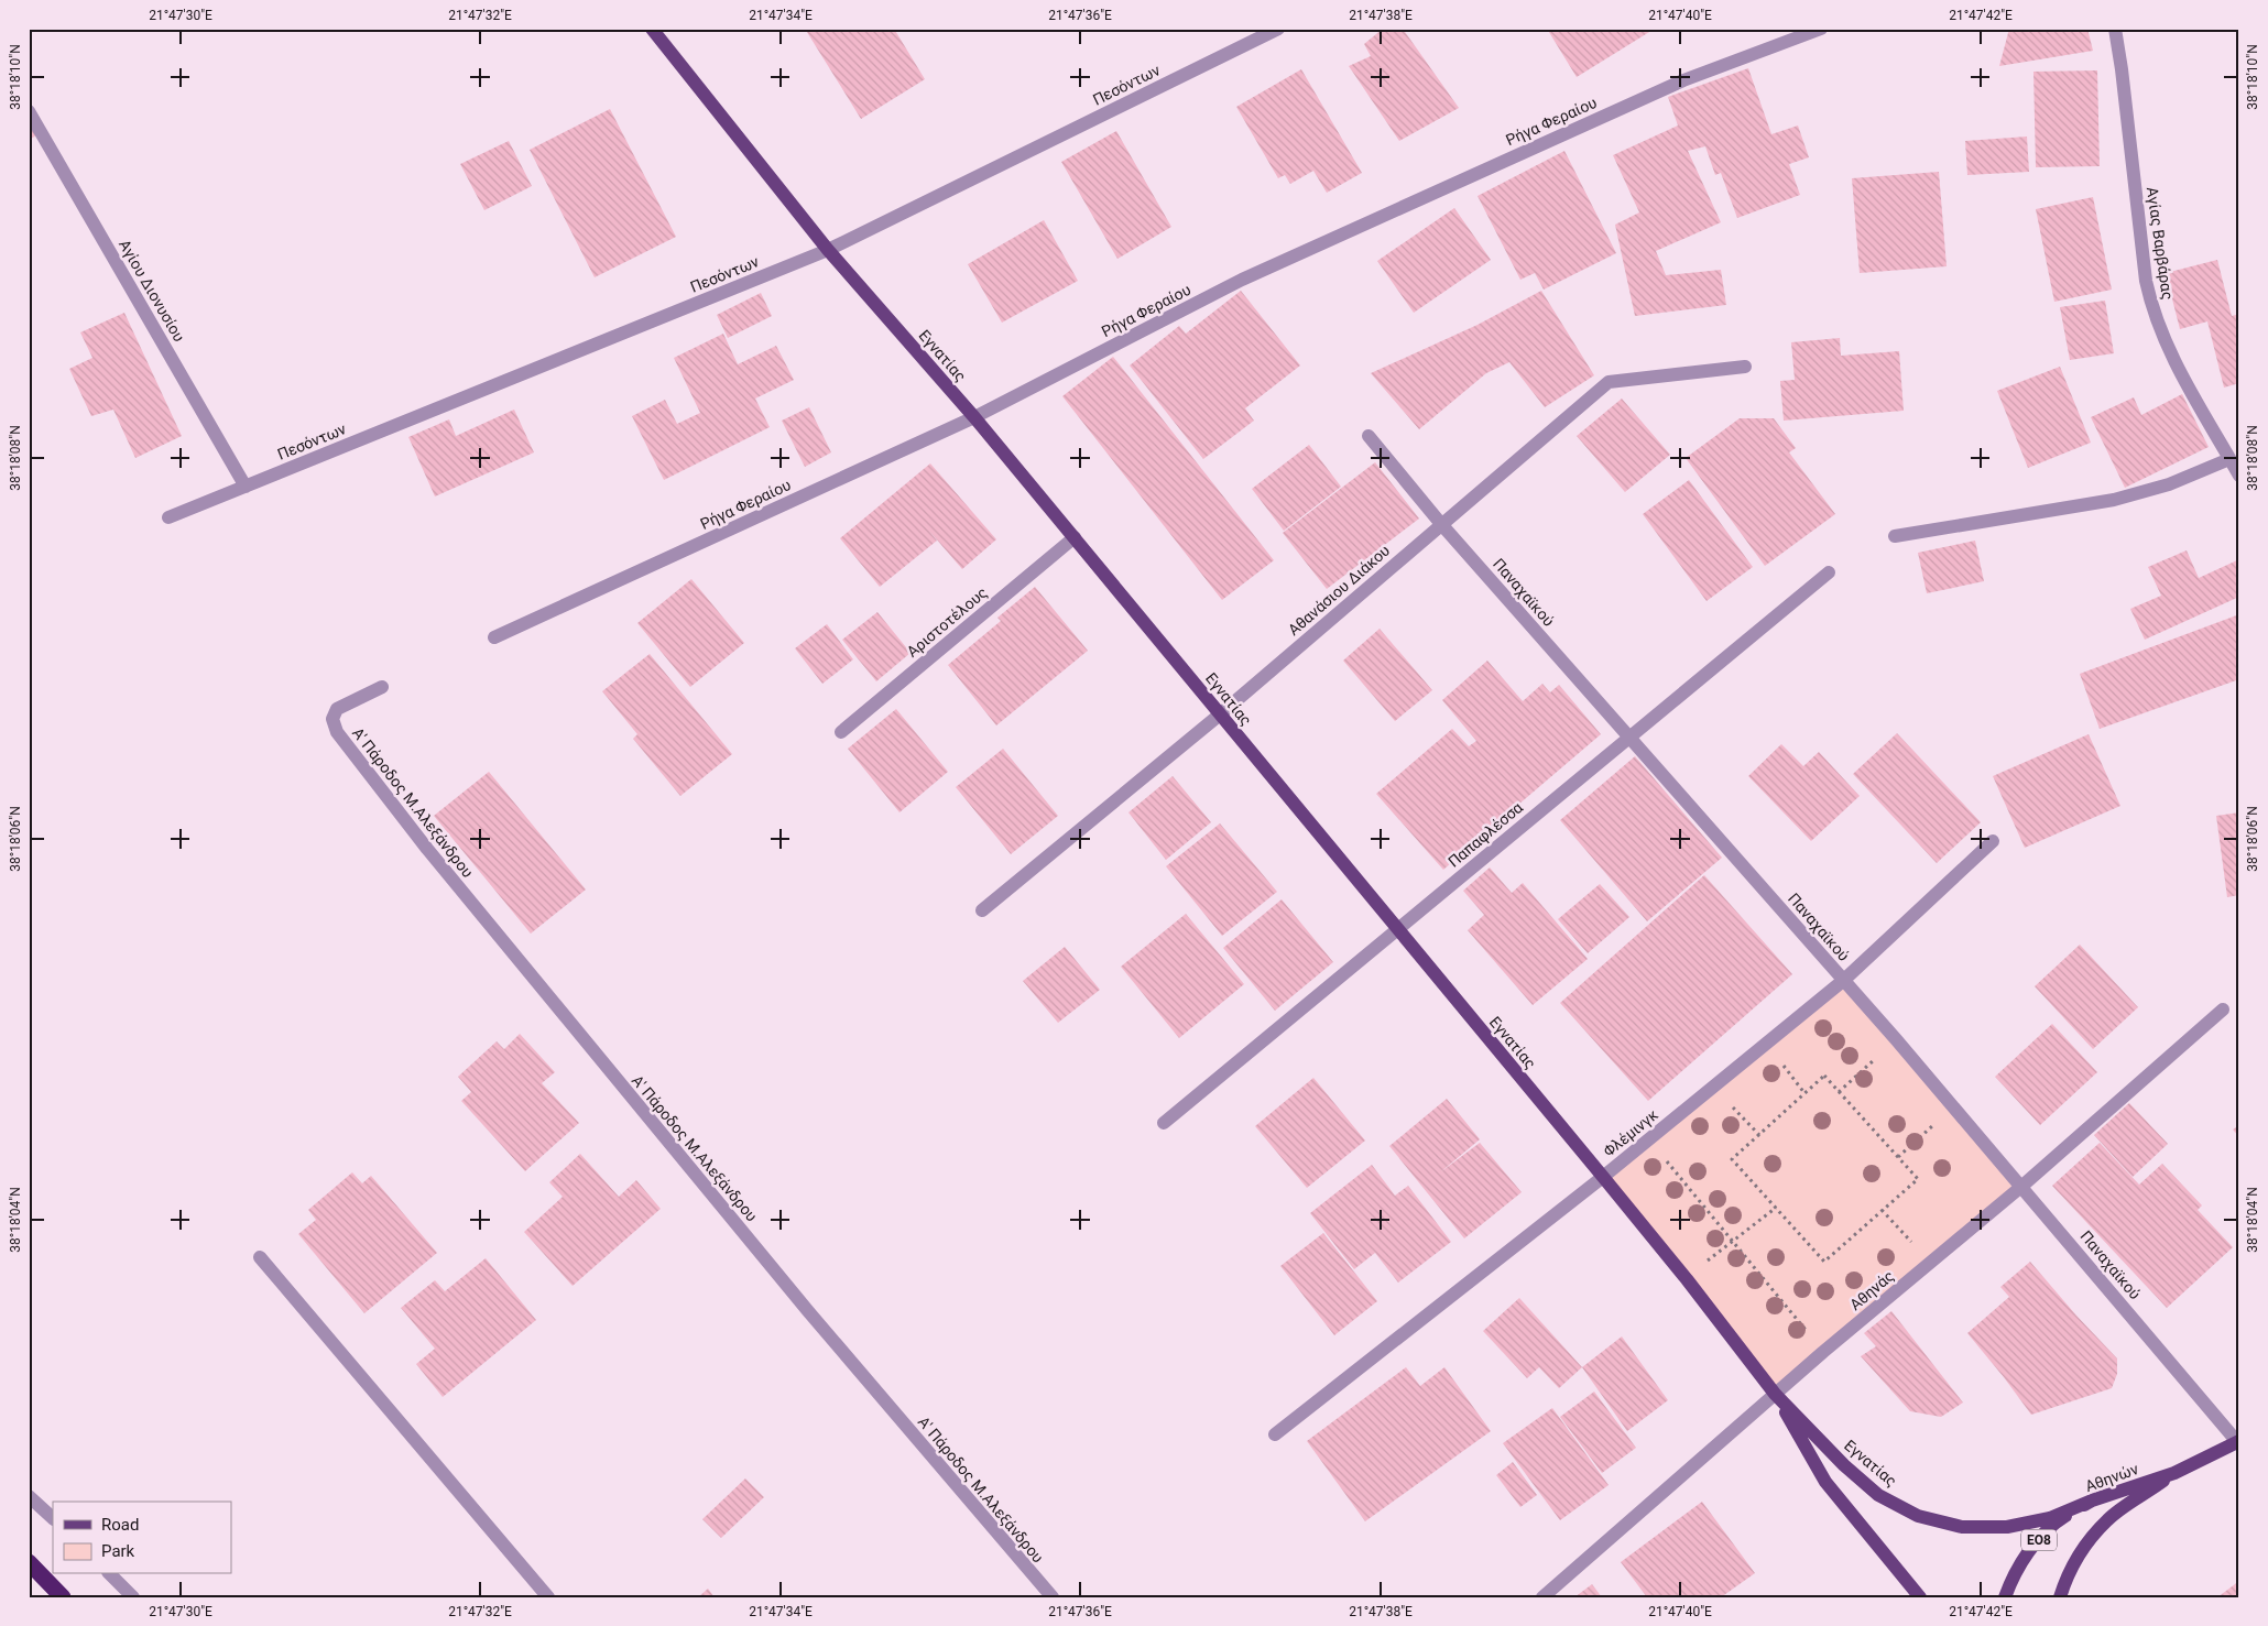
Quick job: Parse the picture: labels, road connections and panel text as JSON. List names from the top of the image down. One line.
{"streets":{"main road":["Εγνατίας","Αθηνών","ΕΟ8"],"street":["Πεσόντων","Ρήγα Φεραίου","Αγίας Βαρβάρας","Αγίου Διονυσίου","Αθανάσιου Διάκου","Παναχαϊκού","Αριστοτέλους","Α' Πάροδος Μ.Αλεξάνδρου","Παπαφλέσσα","Φλέμινγκ","Αθηνάς"]},"crossings":[["Πεσόντων","Αγίου Διονυσίου"],["Πεσόντων","Εγνατίας"],["Ρήγα Φεραίου","Εγνατίας"],["Εγνατίας","Αθανάσιου Διάκου"],["Εγνατίας","Αριστοτέλους"],["Εγνατίας","Παπαφλέσσα"],["Εγνατίας","Φλέμινγκ"],["Εγνατίας","Αθηνάς"],["Εγνατίας","Αθηνών"],["Αθανάσιου Διάκου","Παναχαϊκού"],["Παναχαϊκού","Παπαφλέσσα"],["Παναχαϊκού","Φλέμινγκ"],["Παναχαϊκού","Αθηνάς"],["Παναχαϊκού","Αθηνών"]],"legend":["Road","Park"],"coordinates":["21°47'30\"E","21°47'32\"E","21°47'34\"E","21°47'36\"E","21°47'38\"E","21°47'40\"E","21°47'42\"E","38°18'10\"N","38°18'08\"N","38°18'06\"N","38°18'04\"N"]}
